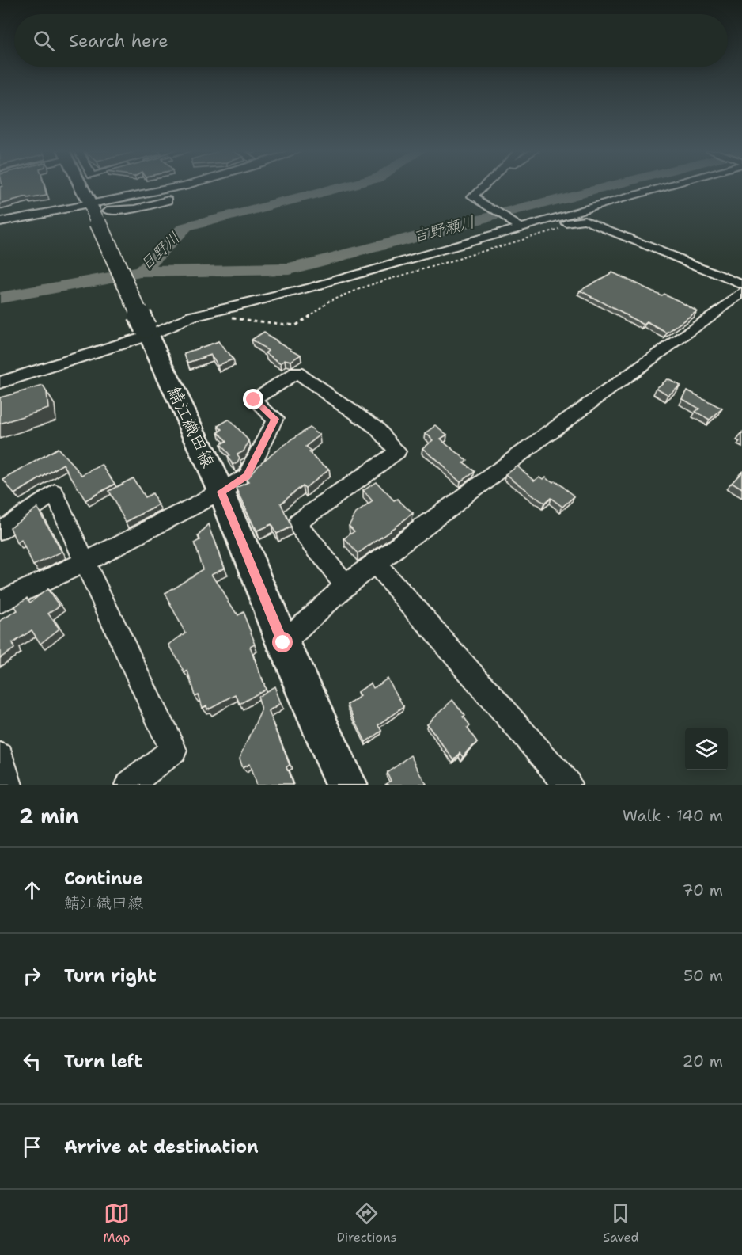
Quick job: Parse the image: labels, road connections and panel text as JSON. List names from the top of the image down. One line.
{"streets":{"main road":["鯖江織田線"]},"water":["吉野瀬川","日野川"],"page":{"search":"Search here","heading":["2 min","Walk · 140 m"],"list":[["Continue","鯖江織田線","70 m"],["Turn right","50 m"],["Turn left","20 m"],"Arrive at destination"],"nav":["Map","Directions","Saved"]}}
